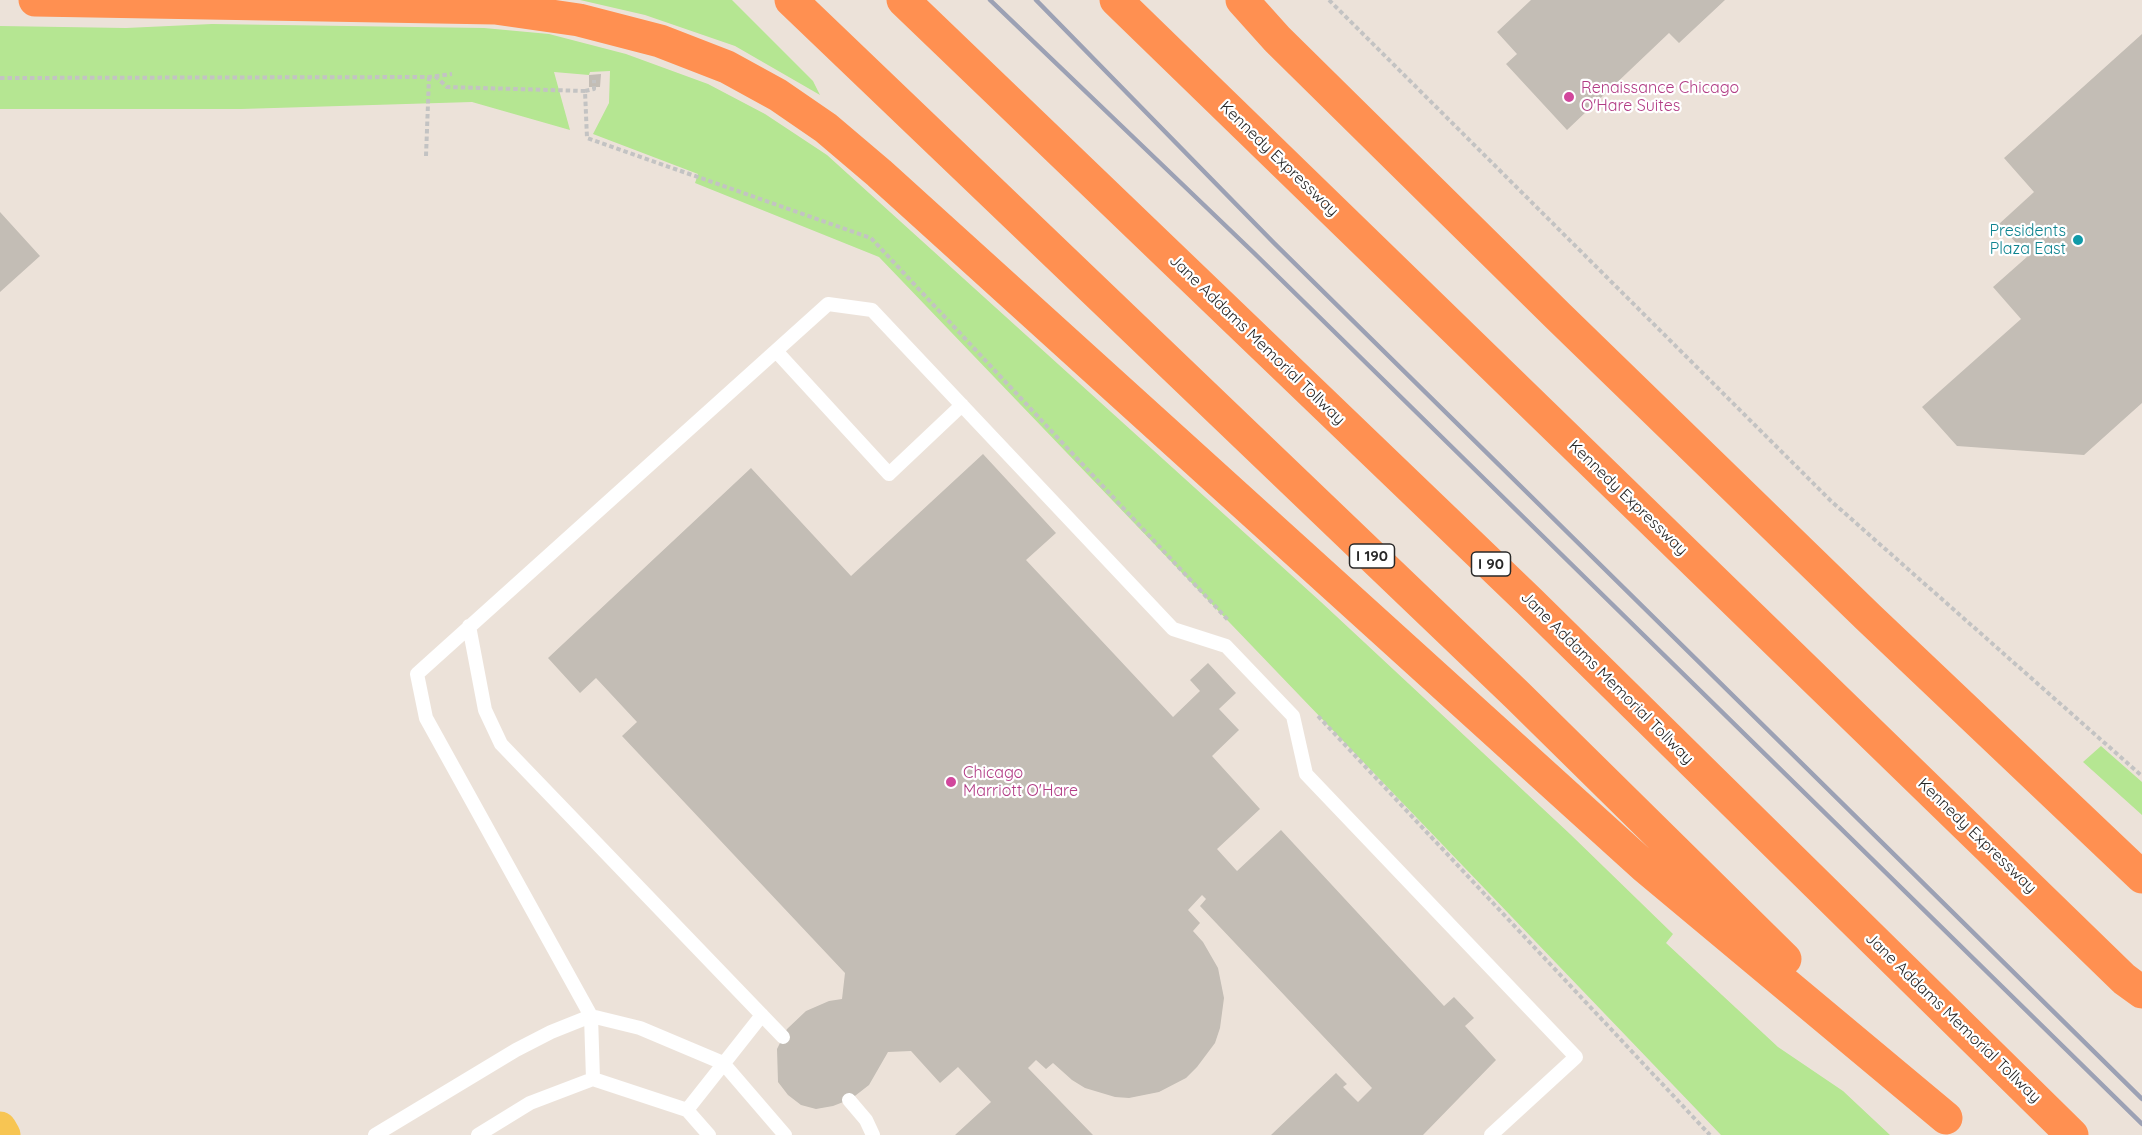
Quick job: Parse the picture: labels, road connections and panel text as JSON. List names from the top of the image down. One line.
{"streets":{"highway":["Kennedy Expressway","Jane Addams Memorial Tollway","I 190","I 90"]},"places":["Renaissance Chicago O'Hare Suites","Presidents Plaza East","Chicago Marriott O'Hare"]}
